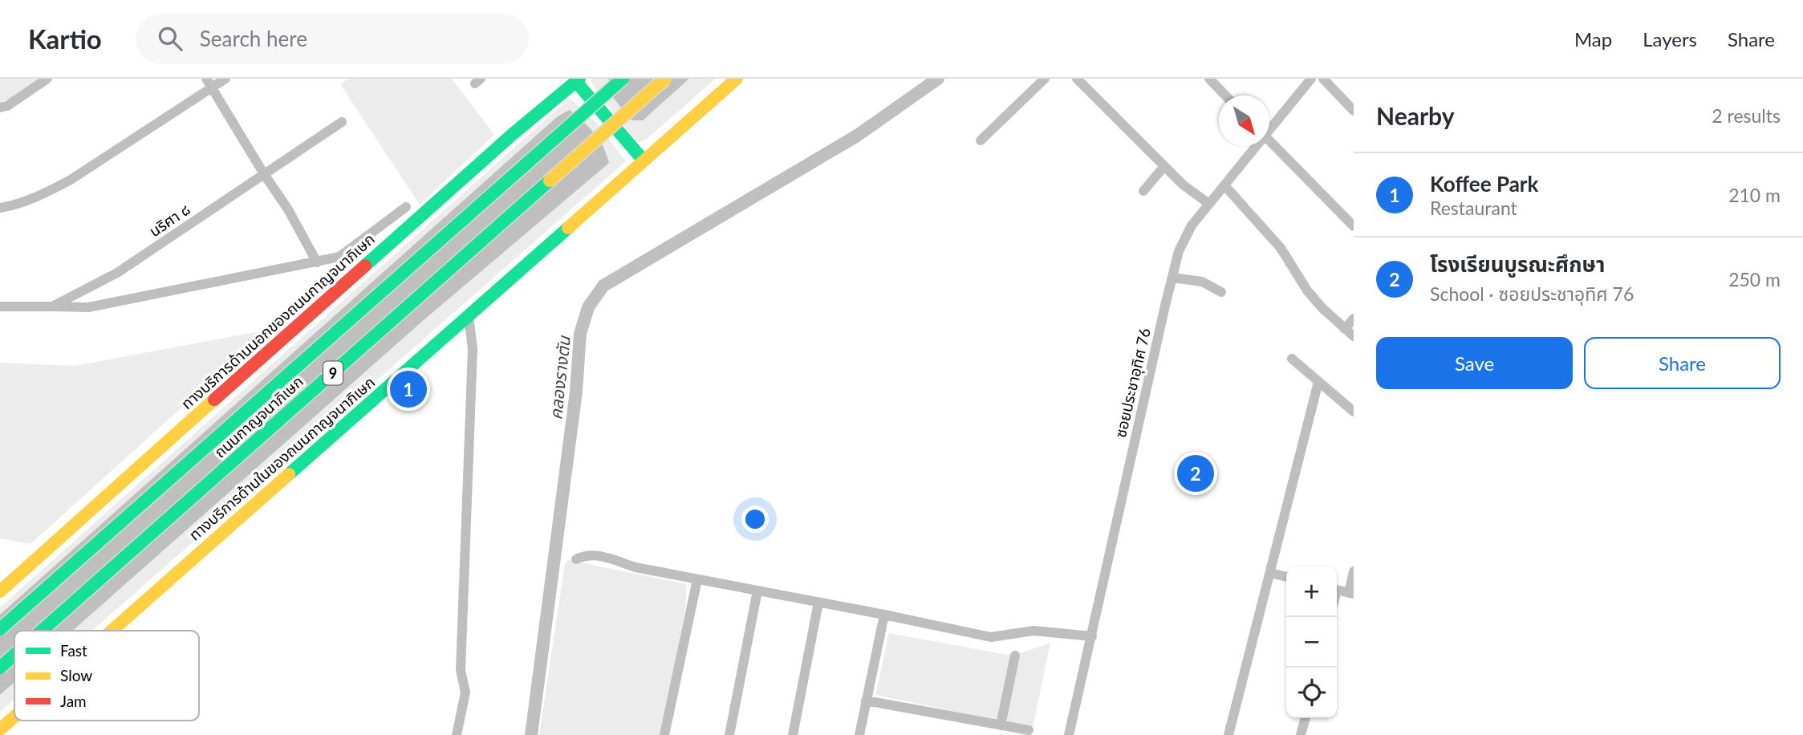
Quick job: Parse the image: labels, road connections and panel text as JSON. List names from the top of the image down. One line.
{"streets":{"main road":["ทางบริการด้านนอกของถนนกาญจนาภิเษก","9","ถนนกาญจนาภิเษก","ทางบริการด้านในของถนนกาญจนาภิเษก"],"street":["นริศา ๘","ซอยประชาอุทิศ 76"]},"water":["คลองรางตัน"],"legend":["Fast","Slow","Jam"],"north":"bottom right","page":{"header":"Kartio","search":"Search here","nav":["Map","Layers","Share"],"heading":["Nearby","2 results"],"list":[{"mark":"1","name":"Koffee Park","note":"Restaurant","value":"210 m"},{"mark":"2","name":"โรงเรียนบูรณะศึกษา","note":"School · ซอยประชาอุทิศ 76","value":"250 m"}],"buttons":["Save","Share"],"pins":["1","2"],"map_buttons":["+","−"]}}
